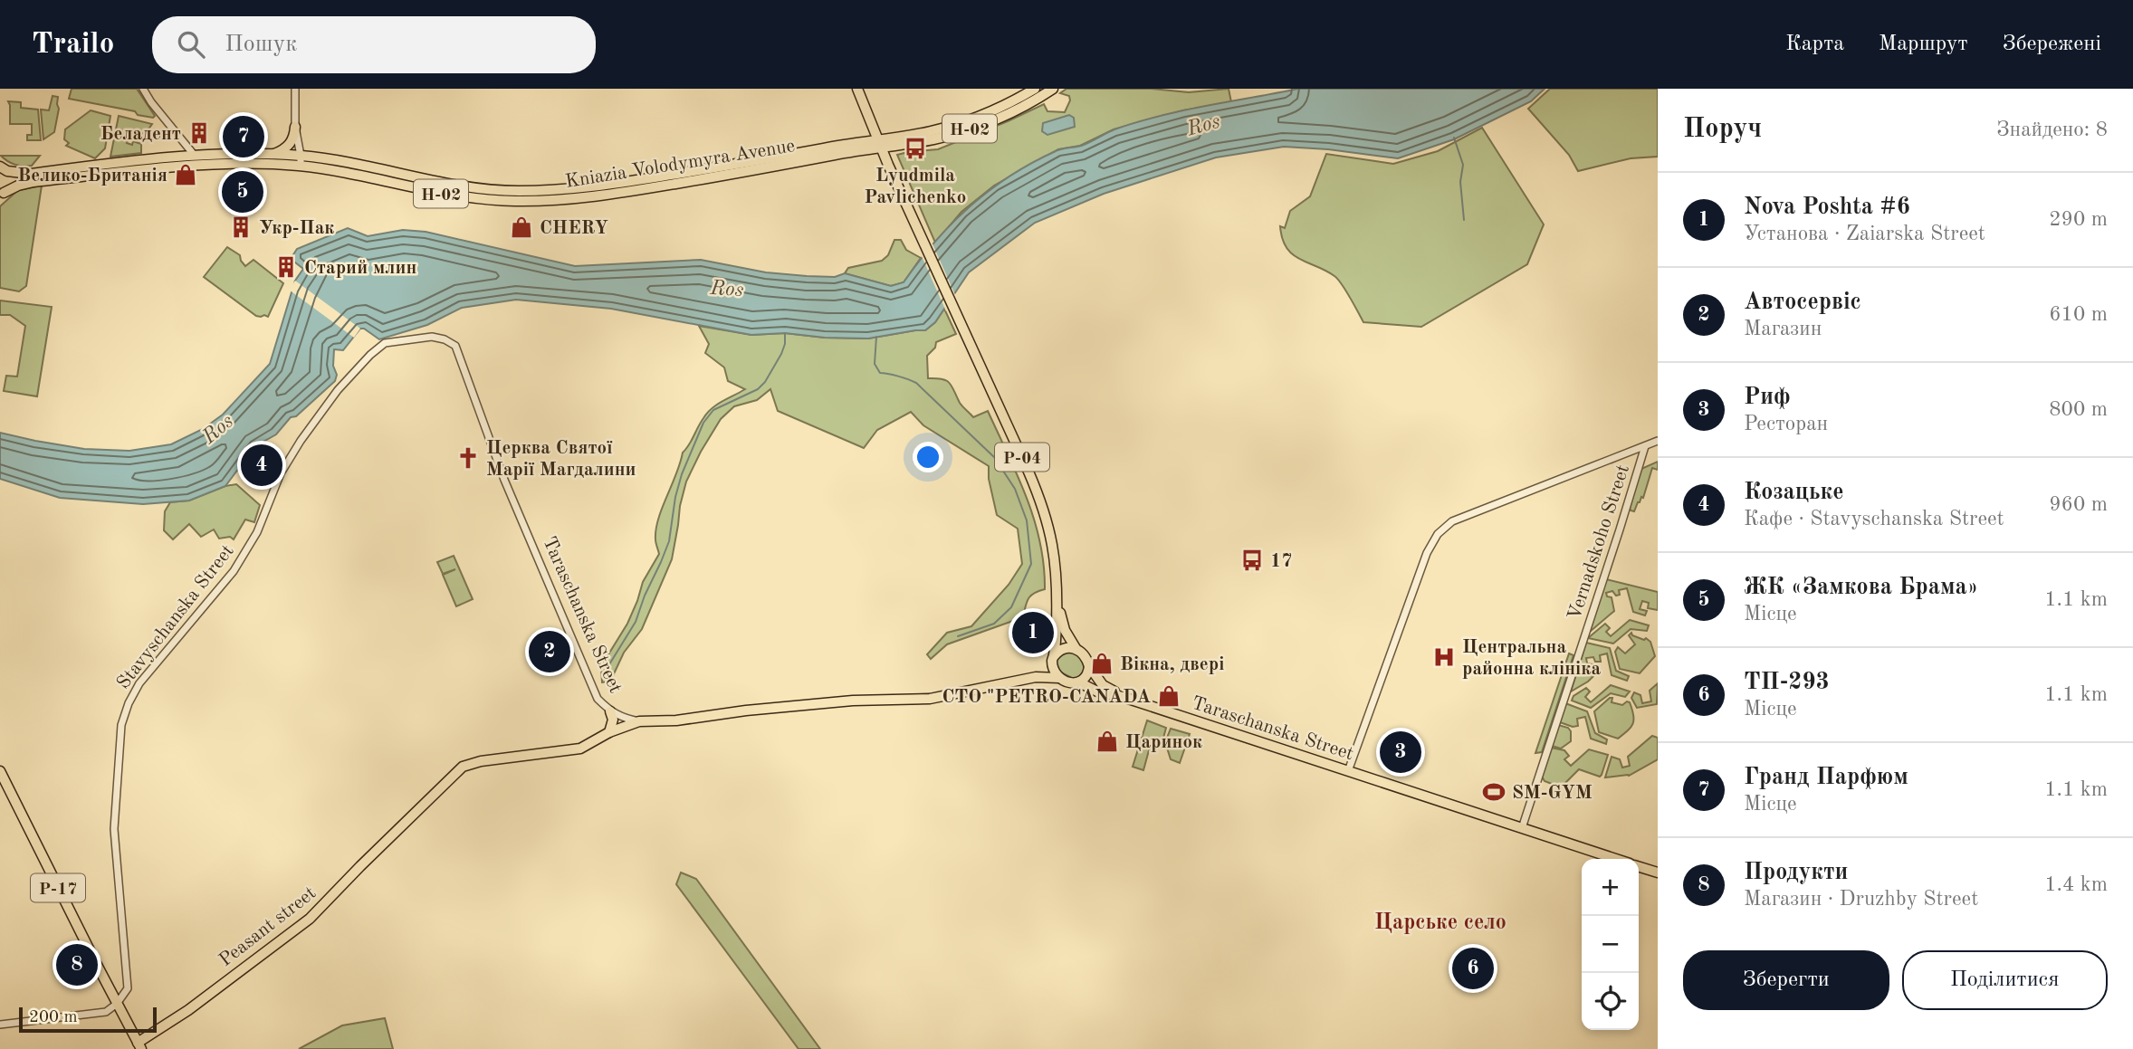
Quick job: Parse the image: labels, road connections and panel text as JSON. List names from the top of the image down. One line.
{"streets":{"main road":["Н-02","Kniazia Volodymyra Avenue","Р-04","Taraschanska Street","Р-17","Peasant street"],"street":["Vernadskoho Street","Stavyschanska Street"]},"crossings":[["Kniazia Volodymyra Avenue","Р-04"],["Р-04","Taraschanska Street"],["Vernadskoho Street","Taraschanska Street"],["Taraschanska Street","Stavyschanska Street"],["Stavyschanska Street","Р-17"],["Р-17","Peasant street"]],"districts":["Царське село"],"water":["Ros"],"places":{"building":["Беладент","Укр-Пак","Старий млин"],"bus stop":["Lyudmila Pavlichenko","17"],"shop":["Велико-Британія","CHERY","Вікна, двері","СТО \"PETRO-CANADA","Царинок"],"church":["Церква Святої Марії Магдалини"],"hospital":["Центральна районна клініка"],"sports":["SM-GYM"]},"scale_bar":"200 m","page":{"header":"Trailo","search":"Пошук","nav":["Карта","Маршрут","Збережені"],"heading":["Поруч","Знайдено: 8"],"pins":["7","5","4","1","2","3","8","6"],"list":[{"mark":"1","name":"Nova Poshta #6","note":"Установа · Zaiarska Street","value":"290 m"},{"mark":"2","name":"Автосервіс","note":"Магазин","value":"610 m"},{"mark":"3","name":"Риф","note":"Ресторан","value":"800 m"},{"mark":"4","name":"Козацьке","note":"Кафе · Stavyschanska Street","value":"960 m"},{"mark":"5","name":"ЖК «Замкова Брама»","note":"Місце","value":"1.1 km"},{"mark":"6","name":"ТП-293","note":"Місце","value":"1.1 km"},{"mark":"7","name":"Гранд Парфюм","note":"Місце","value":"1.1 km"},{"mark":"8","name":"Продукти","note":"Магазин · Druzhby Street","value":"1.4 km"}],"map_buttons":["+","−"],"buttons":["Зберегти","Поділитися"],"scale":"200 m"}}
